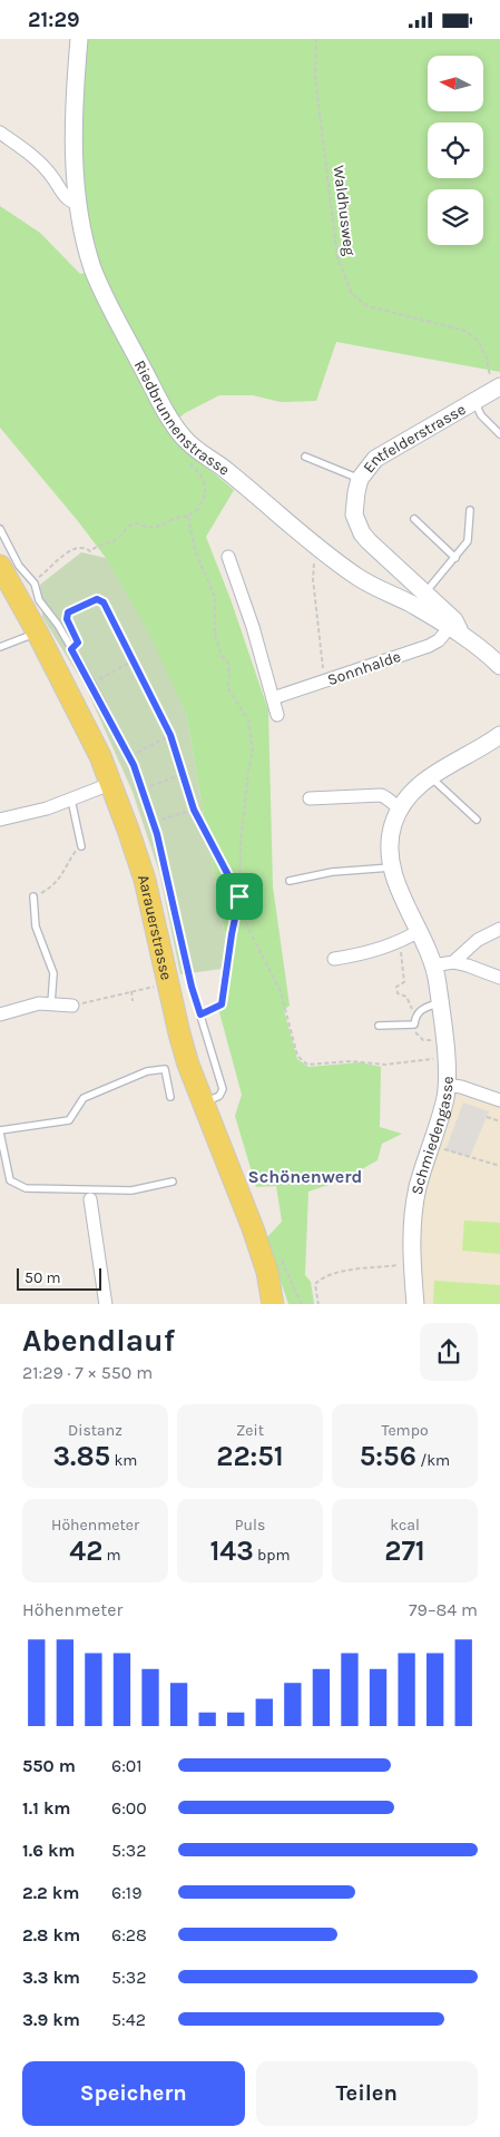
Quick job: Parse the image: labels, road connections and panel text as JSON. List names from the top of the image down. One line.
{"streets":{"main road":["Aarauerstrasse"],"street":["Riedbrunnenstrasse","Entfelderstrasse","Sonnhalde","Schmiedengasse"],"path":["Waldhusweg"]},"crossings":[["Waldhusweg","Entfelderstrasse"],["Riedbrunnenstrasse","Entfelderstrasse"],["Riedbrunnenstrasse","Sonnhalde"],["Entfelderstrasse","Sonnhalde"]],"districts":["Schönenwerd"],"scale_bar":"50 m","north":"left","page":{"status":"21:29","scale":"50 m","heading":["Abendlauf","21:29 · 7 × 550 m"],"stats":[["Distanz","3.85 km"],["Zeit","22:51"],["Tempo","5:56 /km"],["Höhenmeter","42 m"],["Puls","143 bpm"],["kcal","271"]],"chart":["Höhenmeter","79–84 m"],"list":[{"name":"550 m","note":"6:01"},{"name":"1.1 km","note":"6:00"},{"name":"1.6 km","note":"5:32"},{"name":"2.2 km","note":"6:19"},{"name":"2.8 km","note":"6:28"},{"name":"3.3 km","note":"5:32"},{"name":"3.9 km","note":"5:42"}],"buttons":["Speichern","Teilen"]}}
